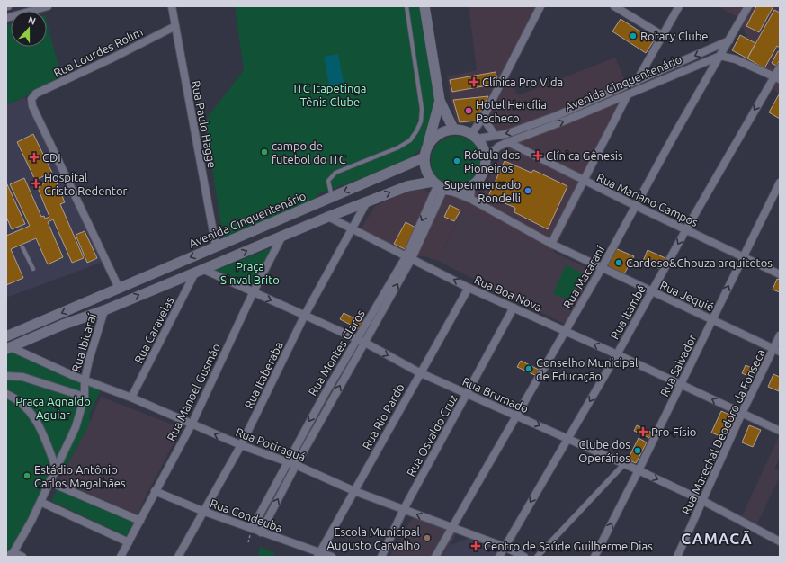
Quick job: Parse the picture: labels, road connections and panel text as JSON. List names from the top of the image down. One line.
{"streets":{"main road":["Avenida Cinquentenário"],"street":["Rua Lourdes Rolim","Rua Paulo Hagge","Rua Mariano Campos","Rua Macaraní","Rua Boa Nova","Rua Jequié","Rua Itambé","Rua Caravelas","Rua Ibicaraí","Rua Montes Claros","Rua Salvador","Rua Itaberaba","Rua Manoel Gusmão","Rua Brumado","Rua Rio Pardo","Rua Marechal Deodoro da Fonseca","Rua Osvaldo Cruz","Rua Potiraguá","Rua Condeuba"]},"crossings":[["Rua Lourdes Rolim","Avenida Cinquentenário"],["Rua Lourdes Rolim","Rua Paulo Hagge"],["Avenida Cinquentenário","Rua Paulo Hagge"],["Avenida Cinquentenário","Rua Mariano Campos"],["Avenida Cinquentenário","Rua Macaraní"],["Avenida Cinquentenário","Rua Jequié"],["Avenida Cinquentenário","Rua Montes Claros"],["Rua Mariano Campos","Rua Macaraní"],["Rua Mariano Campos","Rua Itambé"],["Rua Mariano Campos","Rua Salvador"],["Rua Macaraní","Rua Boa Nova"],["Rua Macaraní","Rua Jequié"],["Rua Macaraní","Rua Brumado"],["Rua Macaraní","Rua Potiraguá"],["Rua Boa Nova","Rua Itambé"],["Rua Boa Nova","Rua Montes Claros"],["Rua Boa Nova","Rua Salvador"],["Rua Boa Nova","Rua Itaberaba"],["Rua Boa Nova","Rua Rio Pardo"],["Rua Boa Nova","Rua Marechal Deodoro da Fonseca"],["Rua Boa Nova","Rua Osvaldo Cruz"],["Rua Jequié","Rua Itambé"],["Rua Jequié","Rua Montes Claros"],["Rua Jequié","Rua Salvador"],["Rua Jequié","Rua Marechal Deodoro da Fonseca"],["Rua Itambé","Rua Brumado"],["Rua Itambé","Rua Potiraguá"],["Rua Caravelas","Rua Brumado"],["Rua Caravelas","Rua Potiraguá"],["Rua Ibicaraí","Rua Potiraguá"],["Rua Montes Claros","Rua Brumado"],["Rua Montes Claros","Rua Potiraguá"],["Rua Montes Claros","Rua Condeuba"],["Rua Salvador","Rua Brumado"],["Rua Itaberaba","Rua Brumado"],["Rua Itaberaba","Rua Potiraguá"],["Rua Itaberaba","Rua Condeuba"],["Rua Manoel Gusmão","Rua Brumado"],["Rua Manoel Gusmão","Rua Potiraguá"],["Rua Manoel Gusmão","Rua Condeuba"],["Rua Brumado","Rua Rio Pardo"],["Rua Brumado","Rua Marechal Deodoro da Fonseca"],["Rua Brumado","Rua Osvaldo Cruz"],["Rua Rio Pardo","Rua Potiraguá"],["Rua Rio Pardo","Rua Condeuba"],["Rua Osvaldo Cruz","Rua Potiraguá"]],"one_way":["Rua Boa Nova","Rua Itambé","Rua Brumado"],"districts":["CAMACÃ"],"parks":["ITC Itapetinga Tênis Clube","Praça Sinval Brito","Praça Agnaldo Aguiar"],"places":{"other":["Rotary Clube","Hotel Hercília Pacheco","campo de futebol do ITC","Rótula dos Pioneiros","Supermercado Rondelli","Cardoso&Chouza arquitetos","Conselho Municipal de Educação","Clube dos Operários","Estádio Antônio Carlos Magalhães","Escola Municipal Augusto Carvalho"],"health":["Clínica Pro Vida","Clínica Gênesis","CDI","Hospital Cristo Redentor","Pro-Físio","Centro de Saúde Guilherme Dias"]},"north":"top"}
